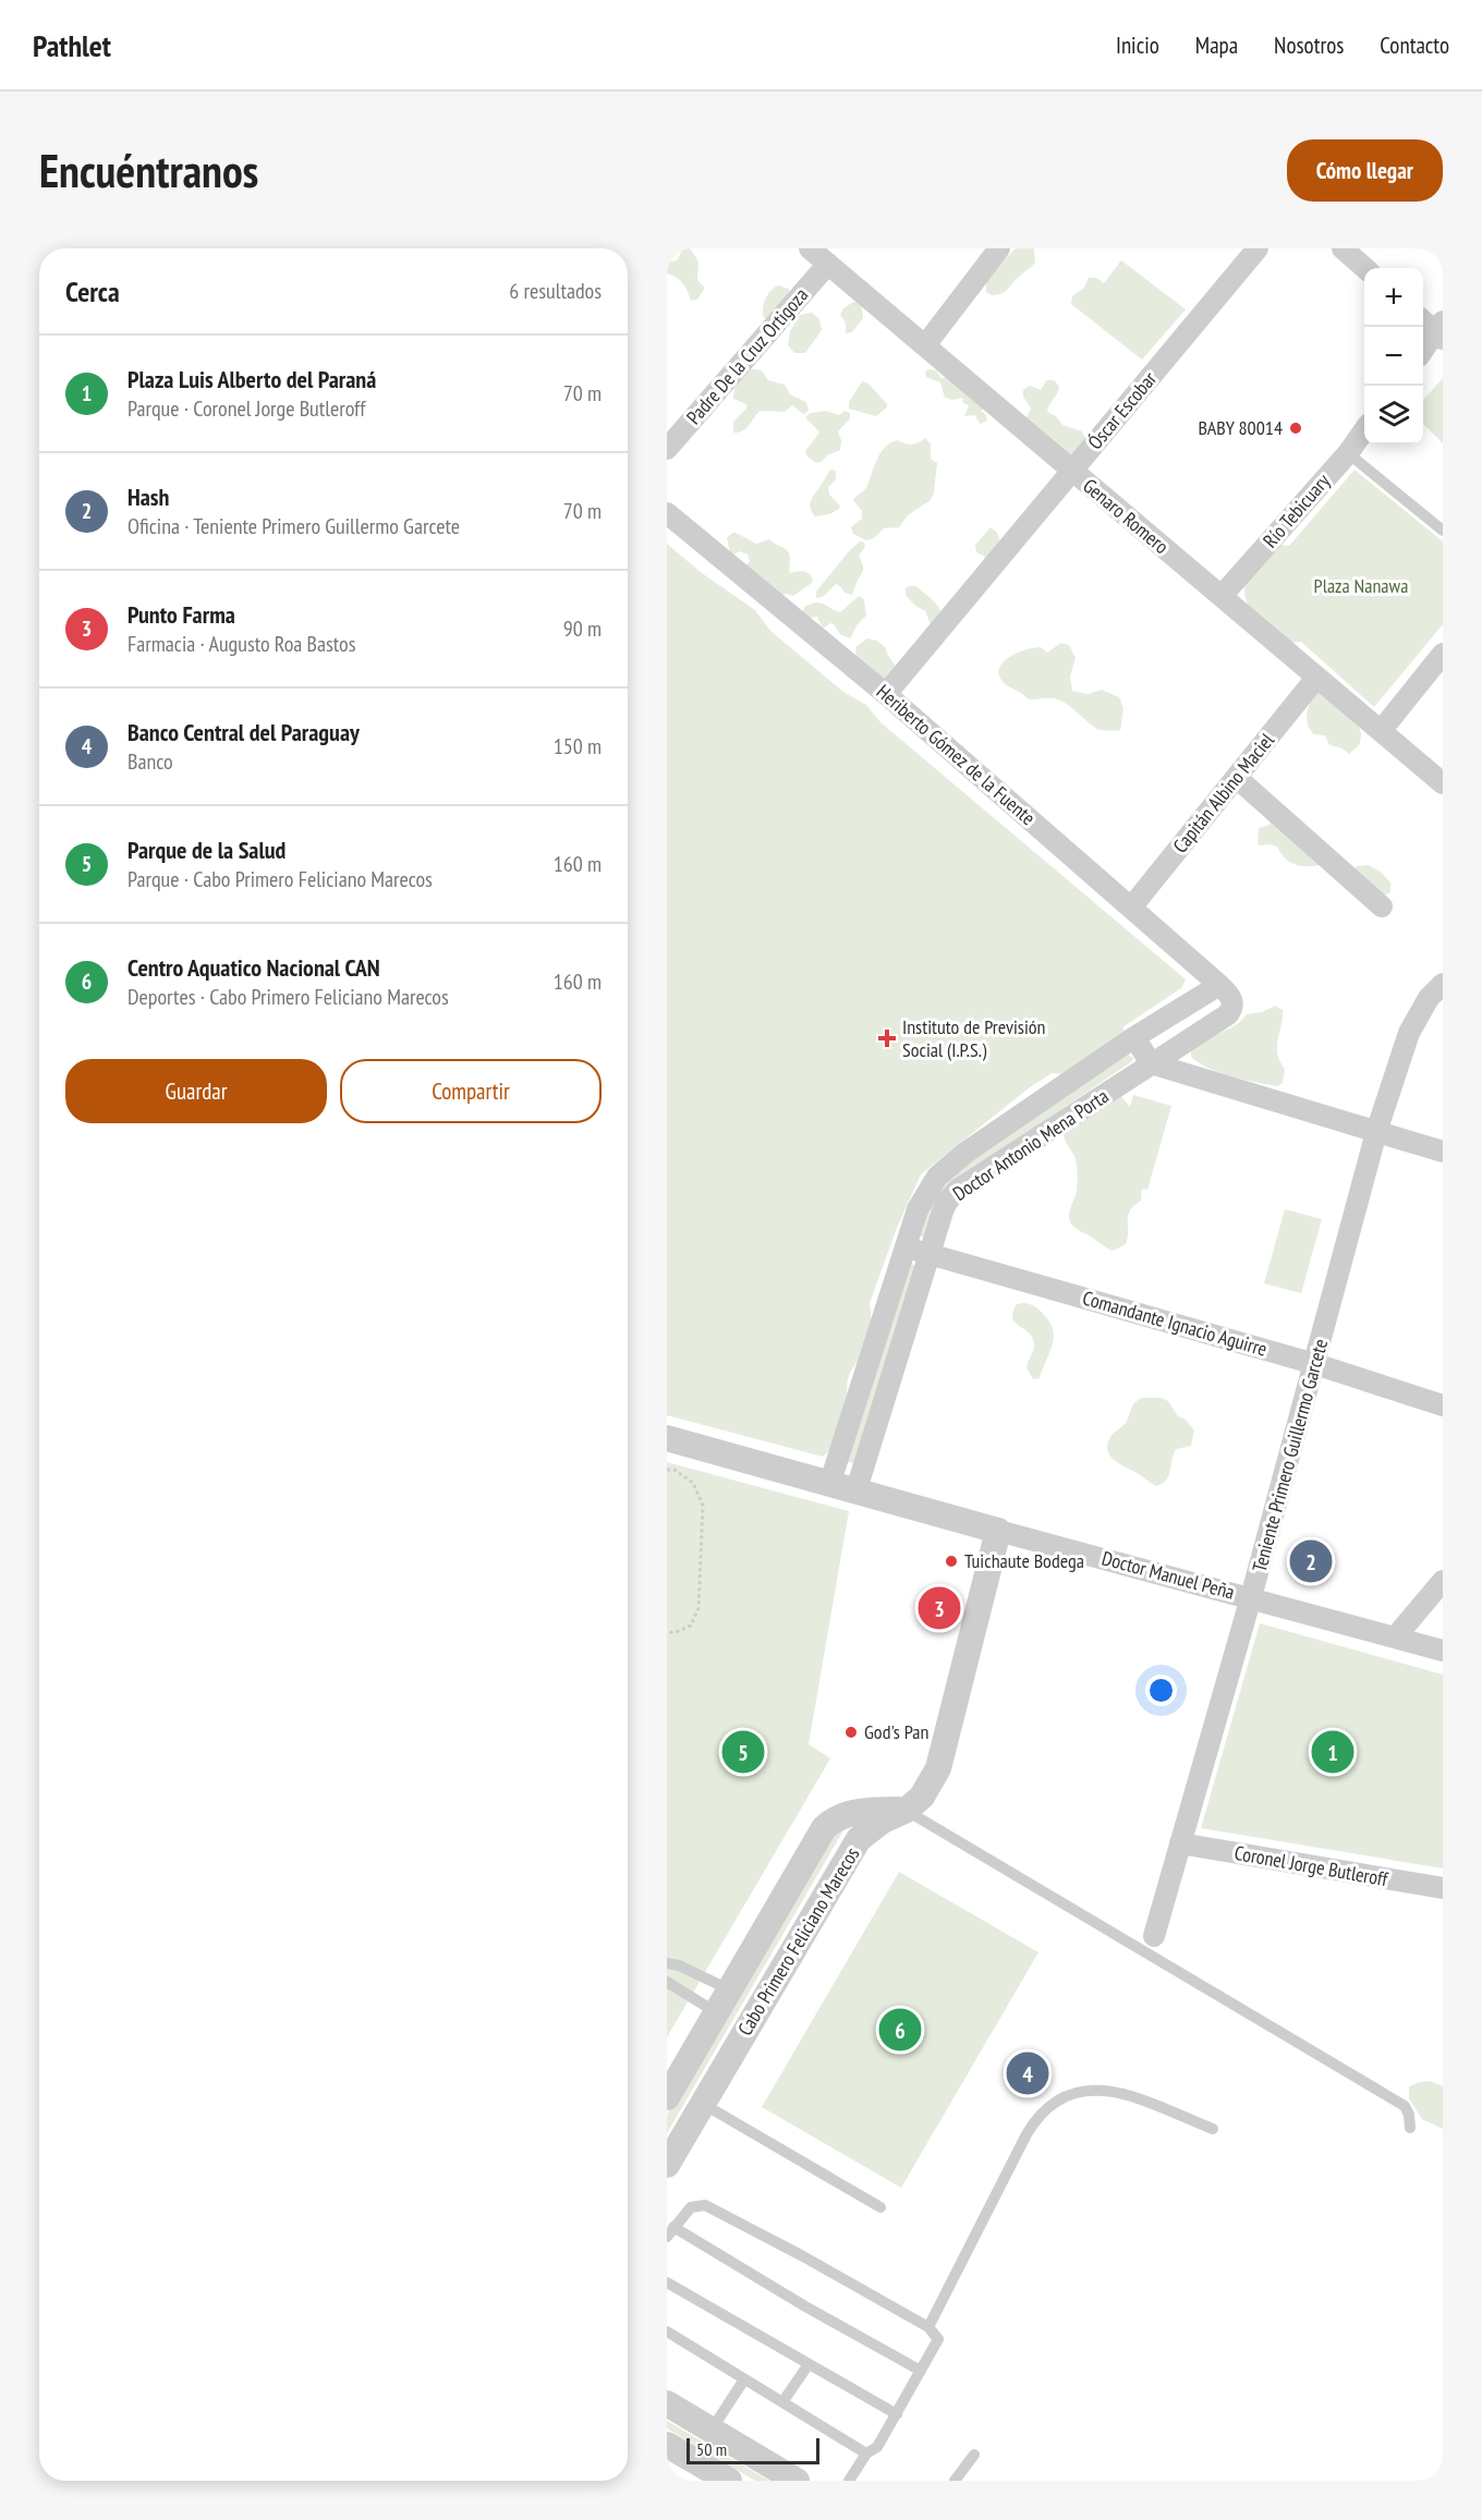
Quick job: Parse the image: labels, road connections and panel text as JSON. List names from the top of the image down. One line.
{"streets":{"street":["Padre De la Cruz Ortigoza","Óscar Escobar","Río Tebicuary","Genaro Romero","Heriberto Gómez de la Fuente","Capitán Albino Maciel","Doctor Antonio Mena Porta","Comandante Ignacio Aguirre","Teniente Primero Guillermo Garcete","Doctor Manuel Peña","Coronel Jorge Butleroff","Cabo Primero Feliciano Marecos"]},"crossings":[["Padre De la Cruz Ortigoza","Genaro Romero"],["Óscar Escobar","Genaro Romero"],["Óscar Escobar","Heriberto Gómez de la Fuente"],["Río Tebicuary","Genaro Romero"],["Genaro Romero","Capitán Albino Maciel"],["Heriberto Gómez de la Fuente","Capitán Albino Maciel"],["Heriberto Gómez de la Fuente","Doctor Antonio Mena Porta"],["Doctor Antonio Mena Porta","Comandante Ignacio Aguirre"],["Doctor Antonio Mena Porta","Doctor Manuel Peña"],["Comandante Ignacio Aguirre","Teniente Primero Guillermo Garcete"],["Teniente Primero Guillermo Garcete","Doctor Manuel Peña"],["Teniente Primero Guillermo Garcete","Coronel Jorge Butleroff"]],"parks":["Plaza Nanawa"],"places":{"other":["BABY 80014","Tuichaute Bodega","God's Pan"],"health":["Instituto de Previsión Social (I.P.S.)"]},"scale_bar":"50 m","page":{"header":"Pathlet","nav":["Inicio","Mapa","Nosotros","Contacto"],"buttons":["Cómo llegar",["Guardar","Compartir"]],"title":"Encuéntranos","heading":["Cerca","6 resultados"],"map_buttons":["+","−"],"list":[{"mark":"1","name":"Plaza Luis Alberto del Paraná","note":"Parque · Coronel Jorge Butleroff","value":"70 m"},{"mark":"2","name":"Hash","note":"Oficina · Teniente Primero Guillermo Garcete","value":"70 m"},{"mark":"3","name":"Punto Farma","note":"Farmacia · Augusto Roa Bastos","value":"90 m"},{"mark":"4","name":"Banco Central del Paraguay","note":"Banco","value":"150 m"},{"mark":"5","name":"Parque de la Salud","note":"Parque · Cabo Primero Feliciano Marecos","value":"160 m"},{"mark":"6","name":"Centro Aquatico Nacional CAN","note":"Deportes · Cabo Primero Feliciano Marecos","value":"160 m"}],"pins":["2","3","1","5","6","4"],"scale":"50 m"}}
